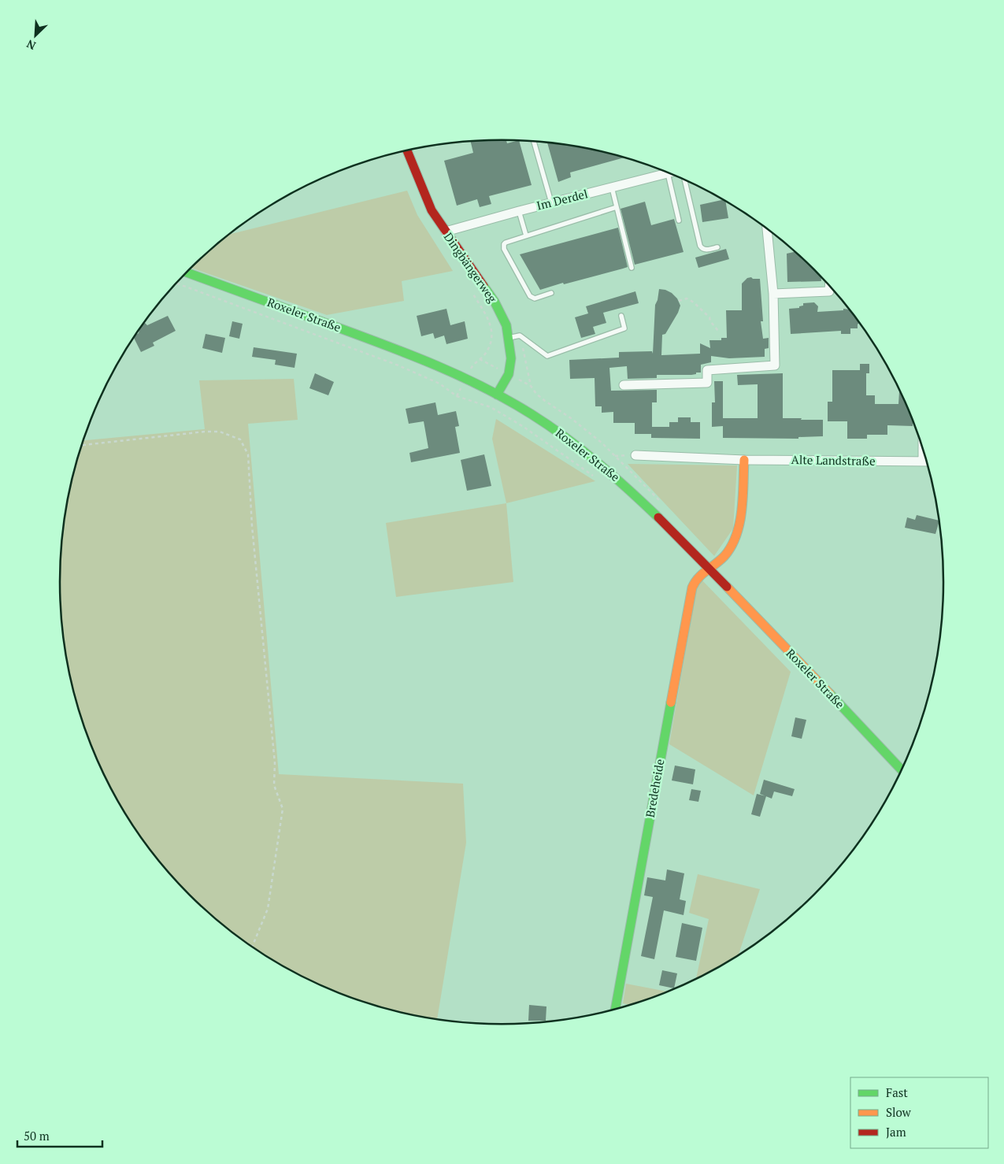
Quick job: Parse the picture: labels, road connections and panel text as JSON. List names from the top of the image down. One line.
{"streets":{"main road":["Dingbängerweg","Roxeler Straße","Bredeheide"],"street":["Im Derdel","Alte Landstraße"]},"crossings":[["Im Derdel","Dingbängerweg"],["Dingbängerweg","Roxeler Straße"],["Roxeler Straße","Bredeheide"]],"legend":["Fast","Slow","Jam"],"scale_bar":"50 m","north":"bottom left"}
